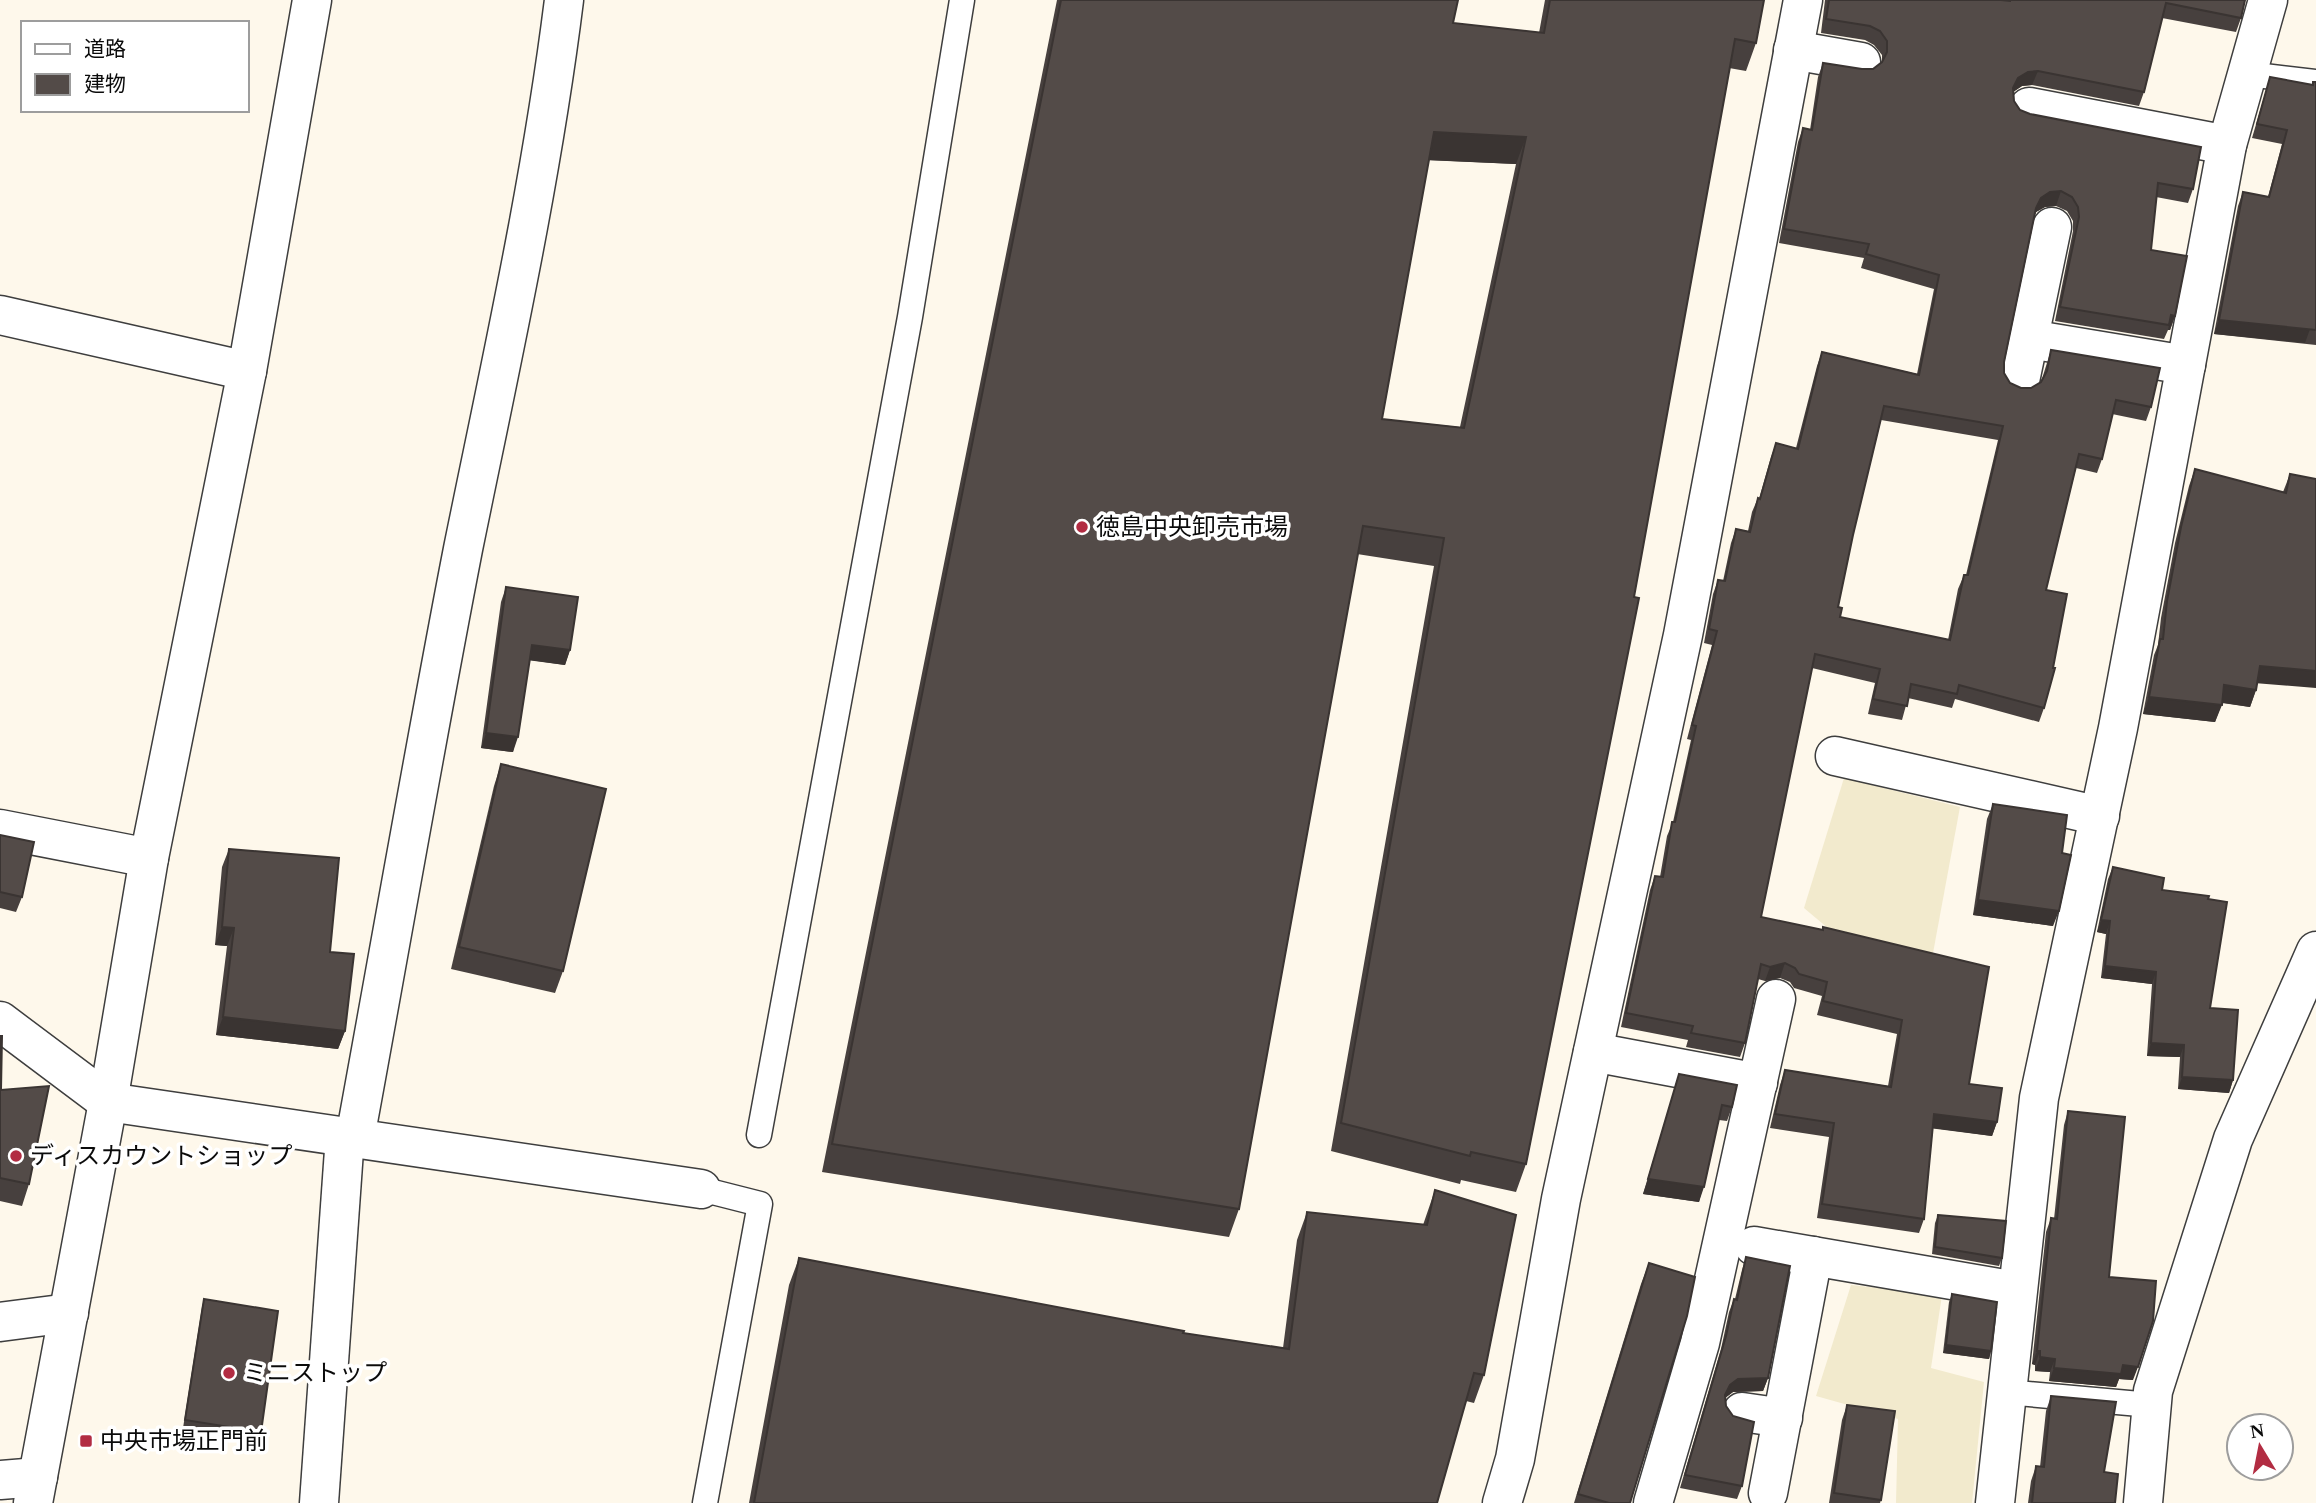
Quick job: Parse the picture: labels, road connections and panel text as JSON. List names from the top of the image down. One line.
{"places":{"other":["徳島中央卸売市場","ディスカウントショップ","ミニストップ"],"transit":["中央市場正門前"]},"legend":["道路","建物"],"north":"top"}
